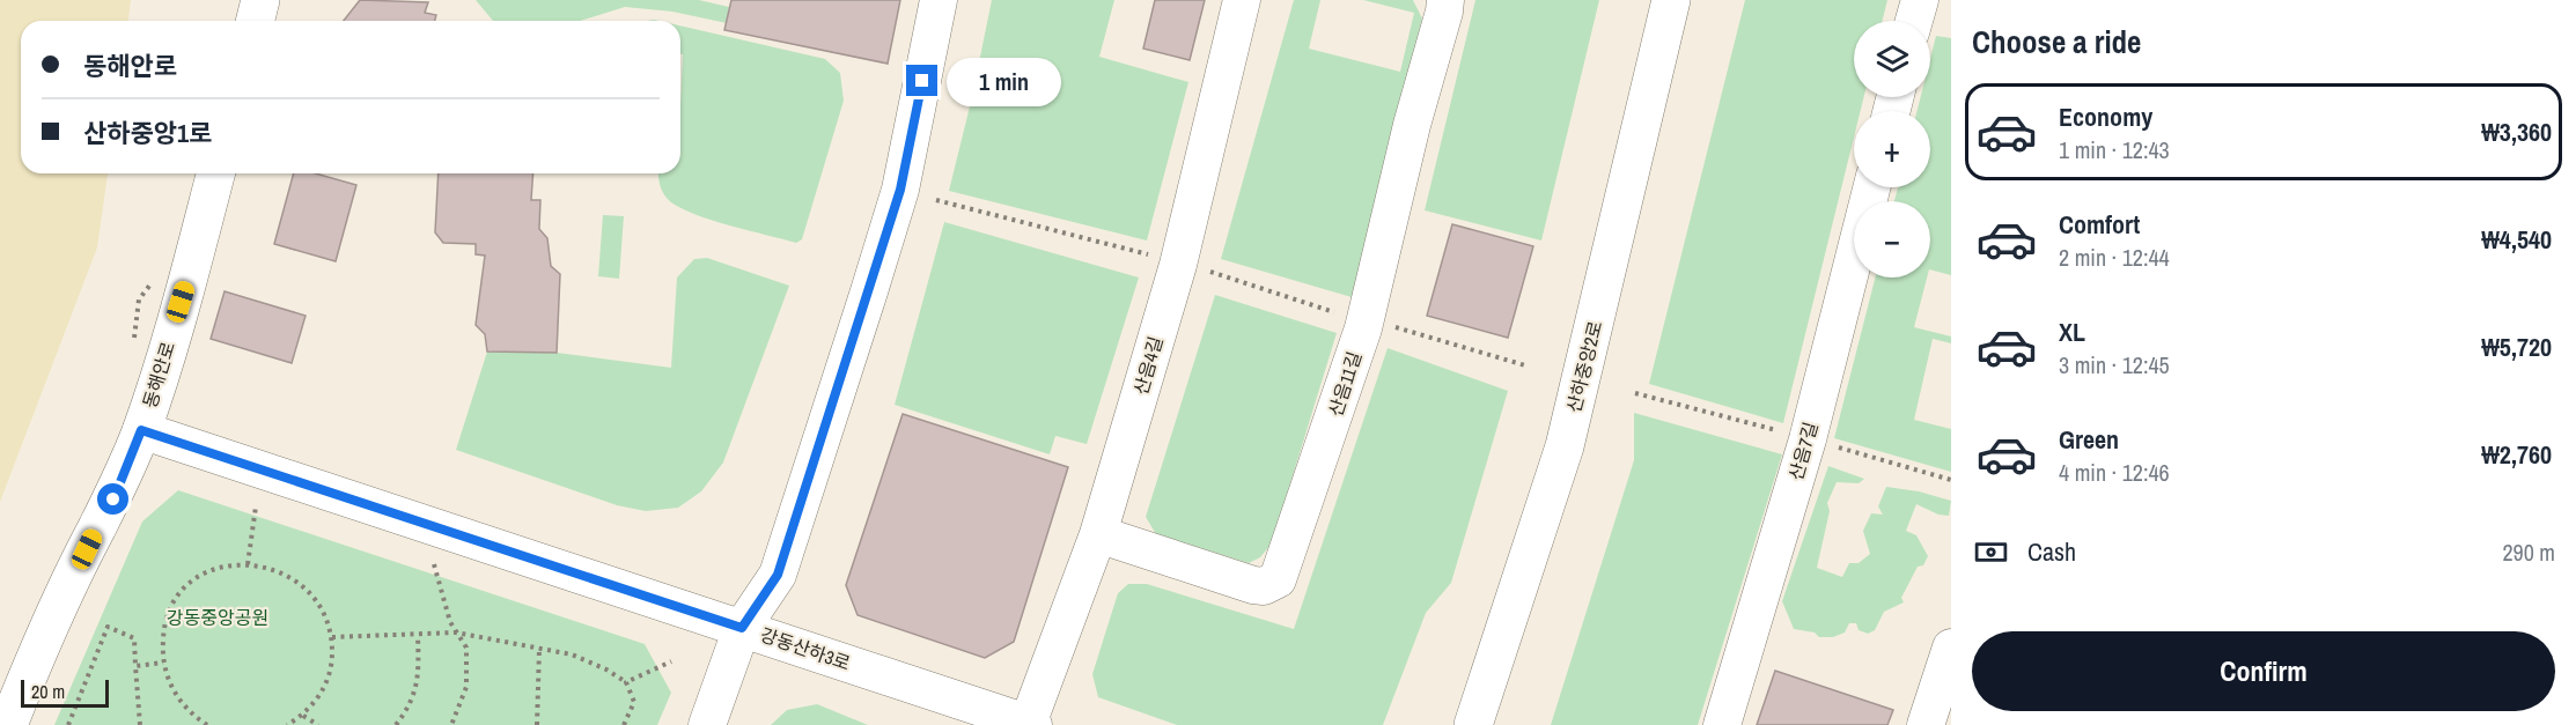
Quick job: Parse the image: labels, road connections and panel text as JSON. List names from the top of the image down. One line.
{"streets":{"main road":["산하중앙2로","동해안로"],"street":["산음4길","산음11길","산음7길","강동산하3로"]},"crossings":[["산음4길","산음11길"],["산음4길","강동산하3로"],["동해안로","강동산하3로"]],"parks":["강동중앙공원"],"scale_bar":"20 m","page":{"heading":"Choose a ride","map_buttons":["+","−"],"banner":["동해안로","산하중앙1로"],"bubble":"1 min","list":[{"name":"Economy","note":"1 min · 12:43","value":"₩3,360"},{"name":"Comfort","note":"2 min · 12:44","value":"₩4,540"},{"name":"XL","note":"3 min · 12:45","value":"₩5,720"},{"name":"Green","note":"4 min · 12:46","value":"₩2,760"}],"pay":["Cash","290 m"],"buttons":"Confirm","scale":"20 m"}}
